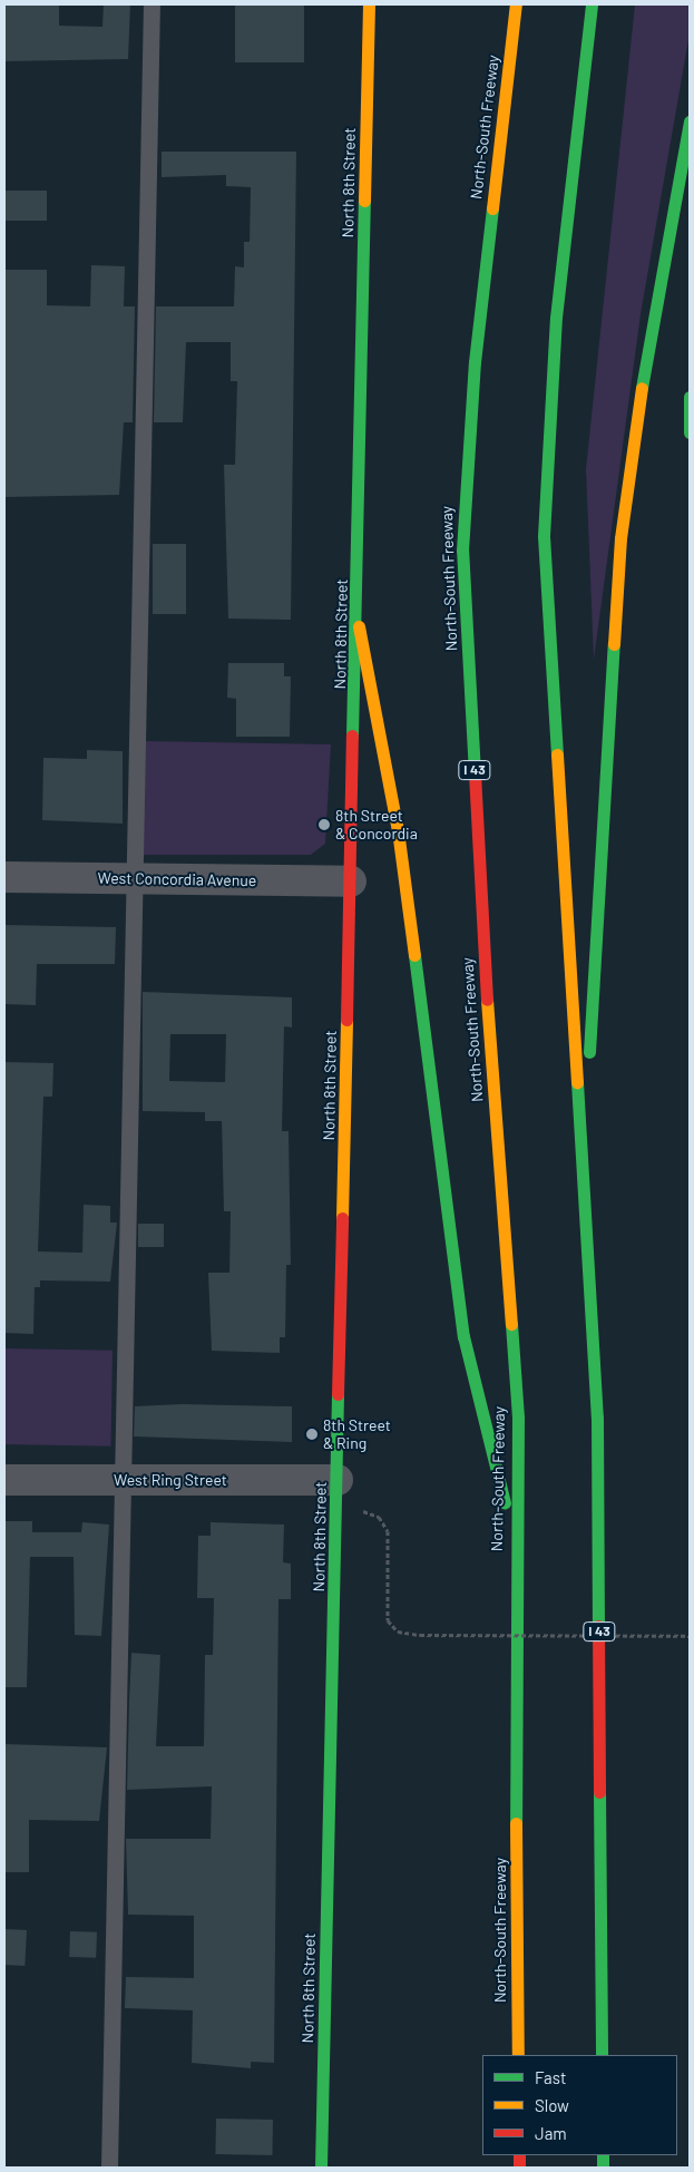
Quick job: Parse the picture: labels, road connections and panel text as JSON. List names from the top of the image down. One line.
{"streets":{"main road":["North-South Freeway","North 8th Street","I 43"],"street":["West Concordia Avenue","West Ring Street"]},"crossings":[["North 8th Street","West Concordia Avenue"],["North 8th Street","West Ring Street"]],"places":["8th Street & Concordia","8th Street & Ring"],"legend":["Fast","Slow","Jam"]}
